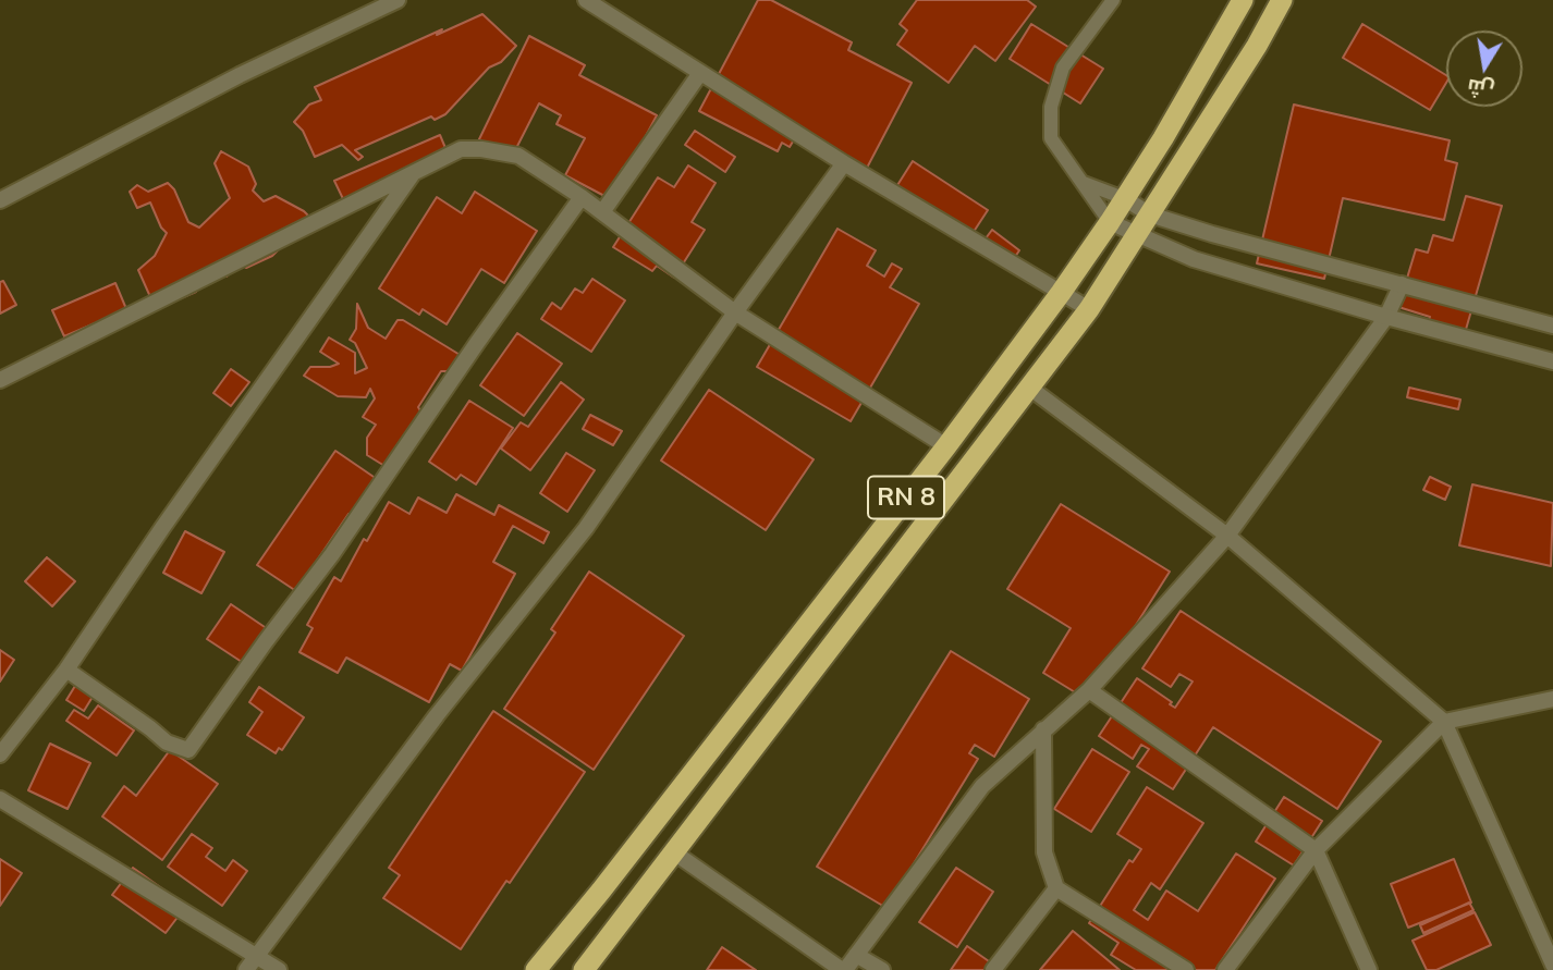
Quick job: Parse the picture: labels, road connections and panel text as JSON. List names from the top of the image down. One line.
{"streets":{"highway":["RN 8"]},"north":"bottom"}
